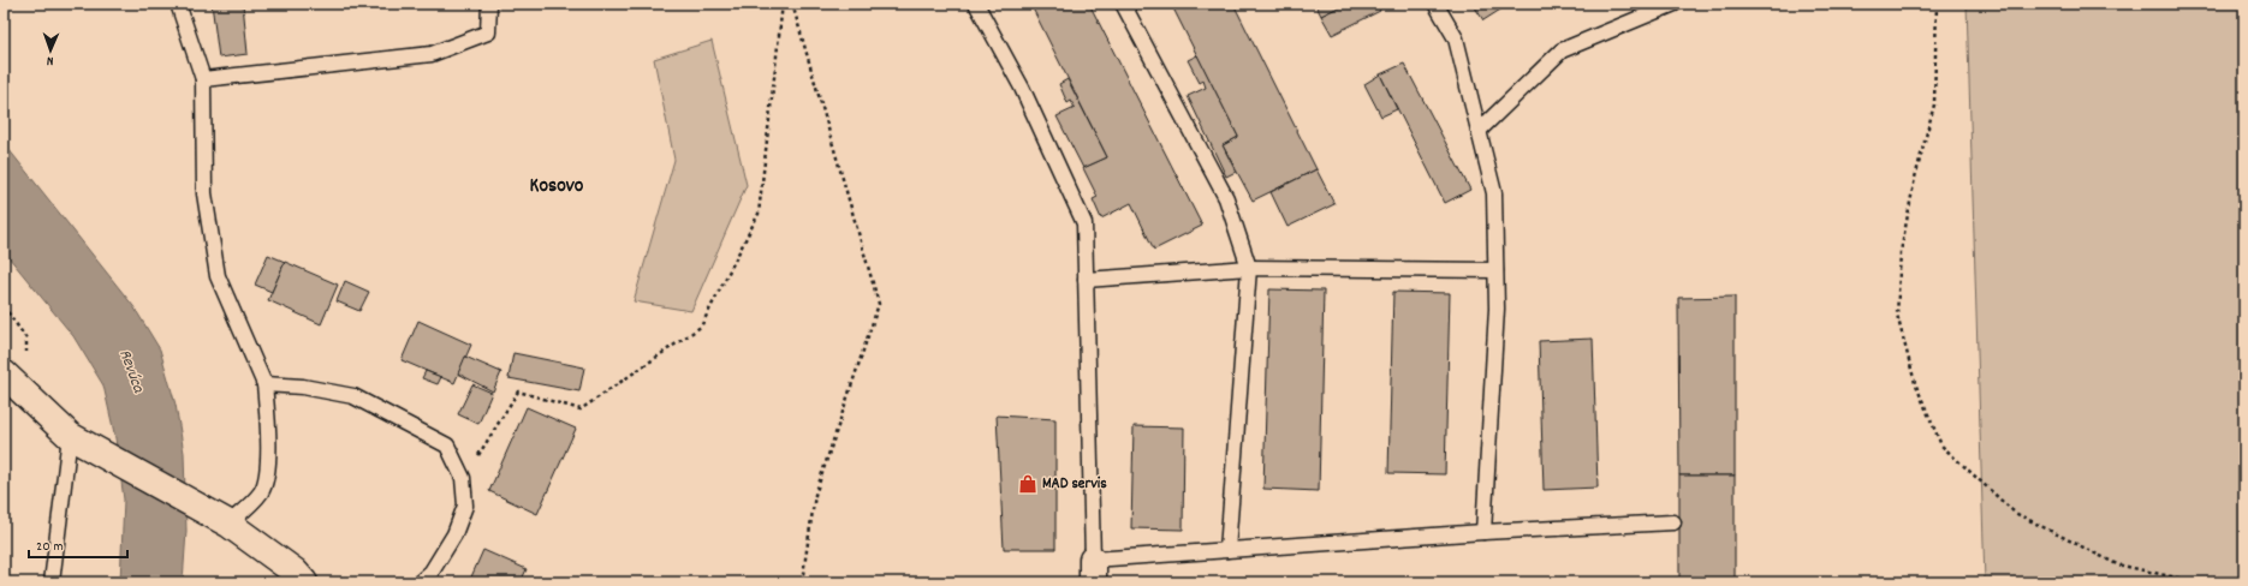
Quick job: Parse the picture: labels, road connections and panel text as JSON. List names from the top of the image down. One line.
{"districts":["Kosovo"],"water":["Revúca"],"places":{"shop":["MAD servis"]},"scale_bar":"20 m","north":"bottom"}
